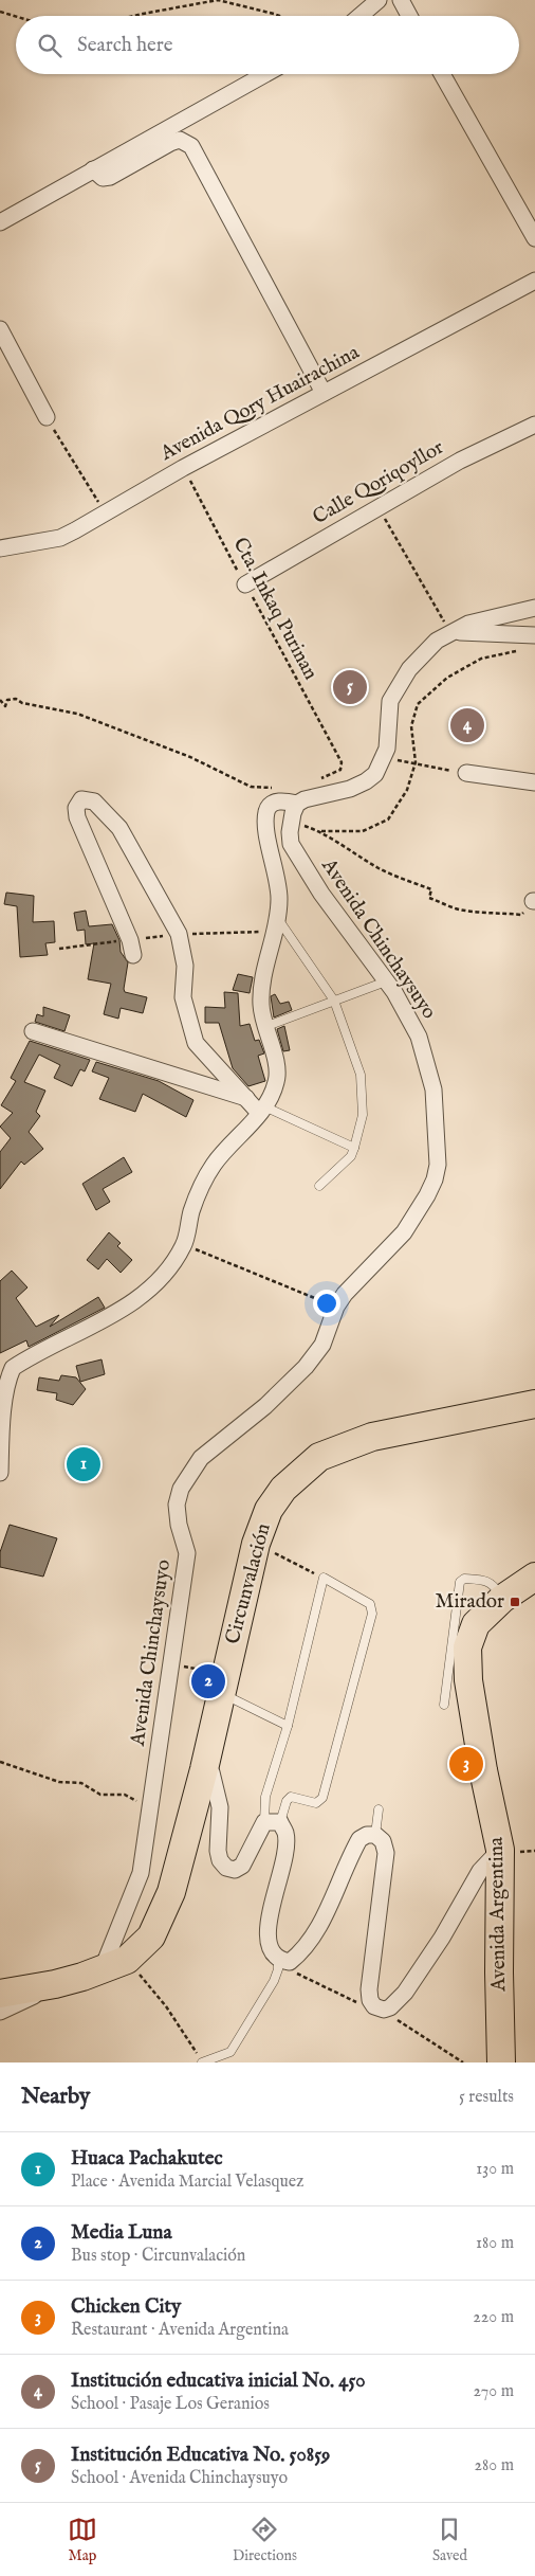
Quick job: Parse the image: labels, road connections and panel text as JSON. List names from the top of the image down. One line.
{"streets":{"highway":["Circunvalación","Avenida Argentina"],"street":["Avenida Qory Huairachina","Calle Qoriqoyllor","Avenida Chinchaysuyo"],"path":["Cta. Inkaq Purinan"]},"crossings":[["Avenida Qory Huairachina","Cta. Inkaq Purinan"],["Calle Qoriqoyllor","Cta. Inkaq Purinan"],["Avenida Chinchaysuyo","Circunvalación"]],"places":{"transit":["Mirador"]},"page":{"search":"Search here","pins":["5","4","1","2","3"],"heading":["Nearby","5 results"],"list":[{"mark":"1","name":"Huaca Pachakutec","note":"Place · Avenida Marcial Velasquez","value":"130 m"},{"mark":"2","name":"Media Luna","note":"Bus stop · Circunvalación","value":"180 m"},{"mark":"3","name":"Chicken City","note":"Restaurant · Avenida Argentina","value":"220 m"},{"mark":"4","name":"Institución educativa inicial No. 450","note":"School · Pasaje Los Geranios","value":"270 m"},{"mark":"5","name":"Institución Educativa No. 50859","note":"School · Avenida Chinchaysuyo","value":"280 m"}],"nav":["Map","Directions","Saved"]}}
